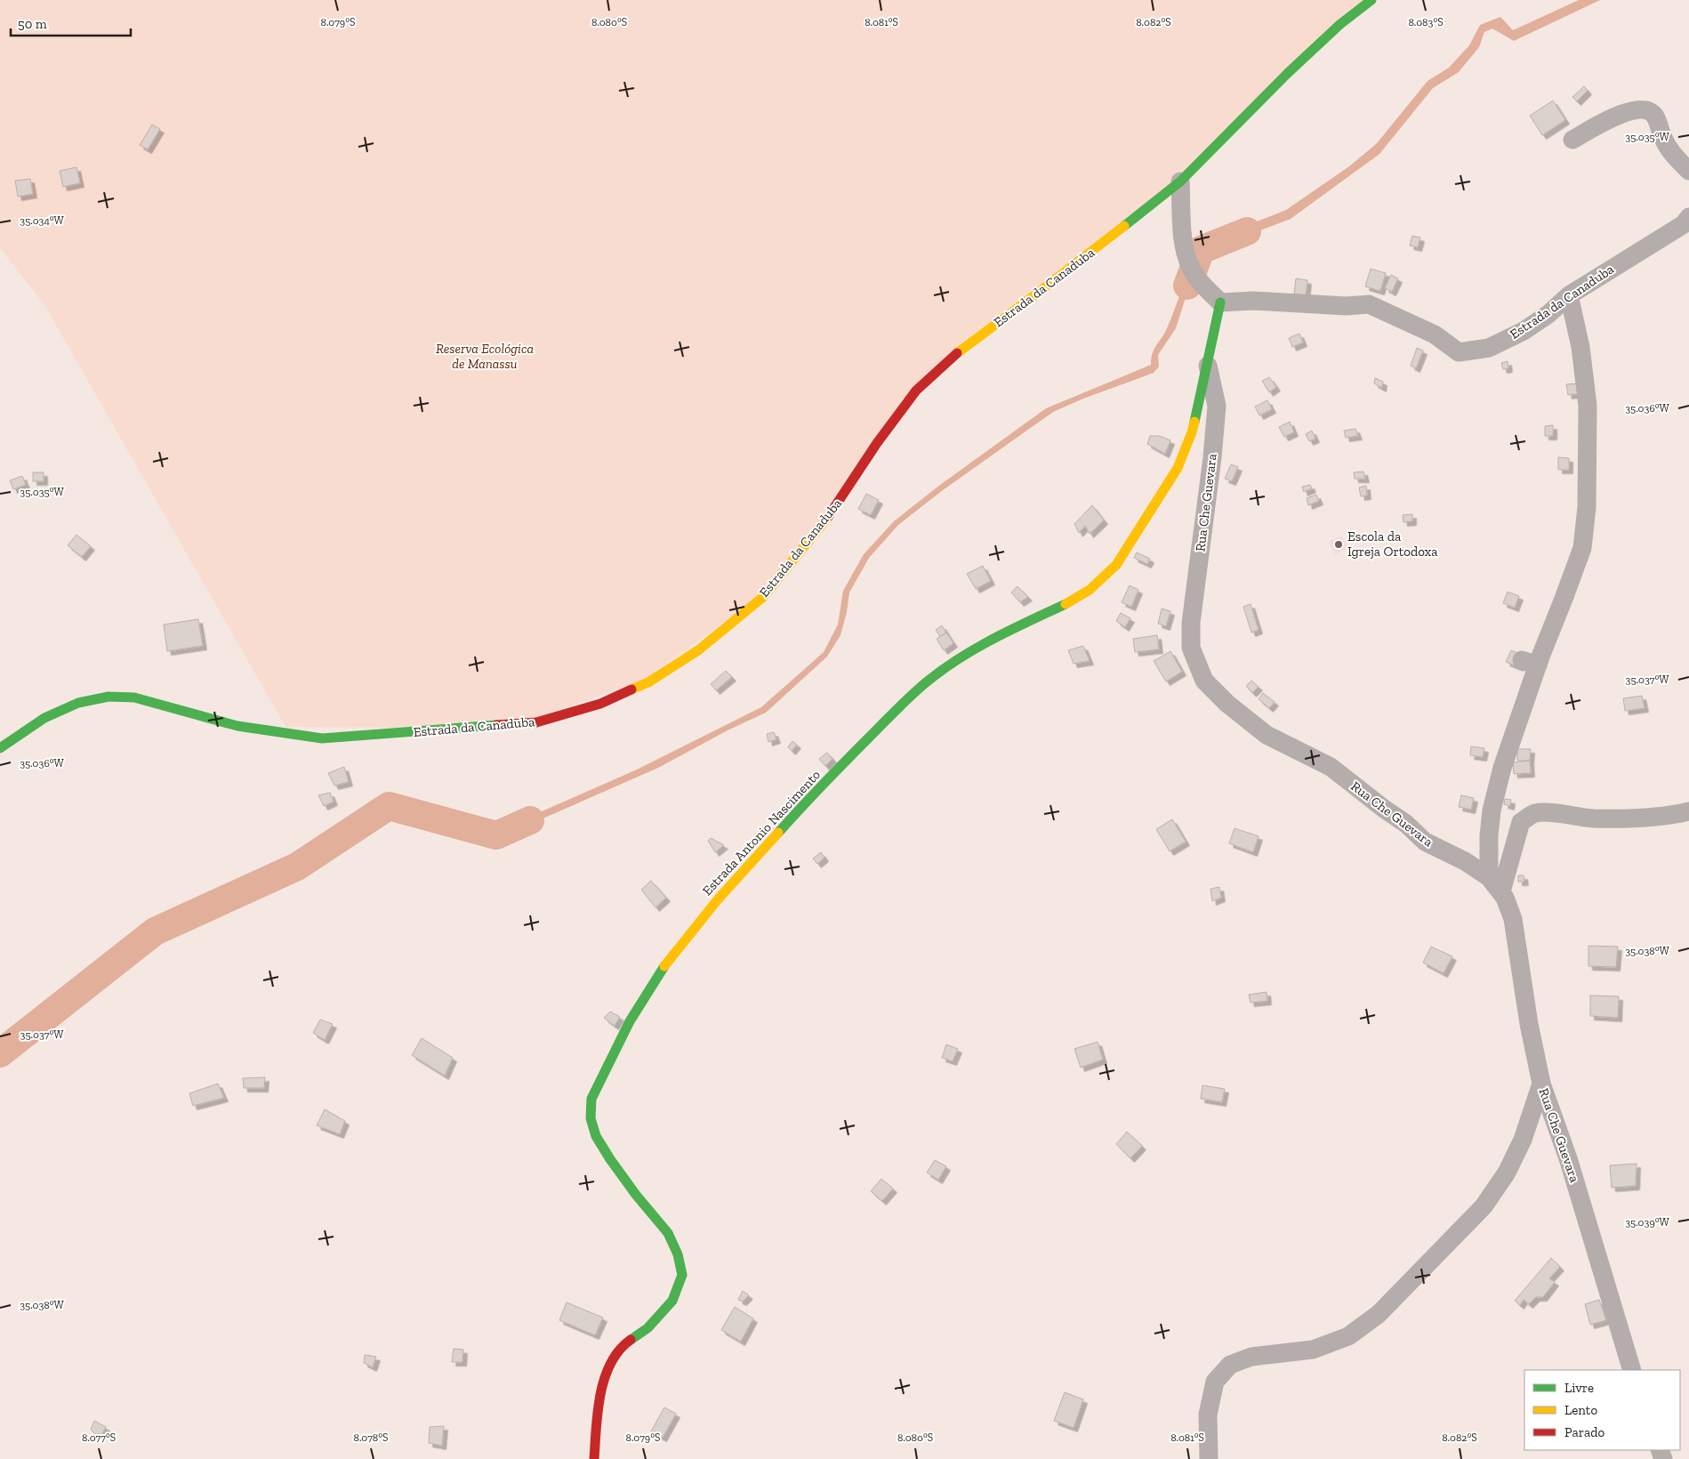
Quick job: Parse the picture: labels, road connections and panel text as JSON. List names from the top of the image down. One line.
{"streets":{"street":["Estrada da Canaduba","Rua Che Guevara","Estrada Antonio Nascimento"]},"crossings":[["Estrada da Canaduba","Estrada Antonio Nascimento"],["Rua Che Guevara","Estrada Antonio Nascimento"]],"parks":["Reserva Ecológica de Manassu"],"places":["Escola da Igreja Ortodoxa"],"legend":["Livre","Lento","Parado"],"scale_bar":"50 m","coordinates":["8.079°S","8.080°S","8.081°S","8.082°S","8.083°S","35.035°W","35.034°W","35.036°W","35.037°W","35.038°W","35.039°W","8.077°S","8.078°S"]}
